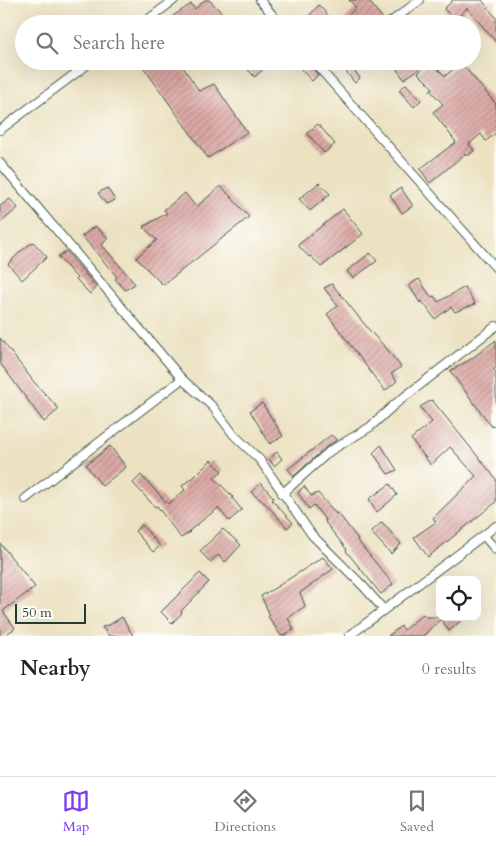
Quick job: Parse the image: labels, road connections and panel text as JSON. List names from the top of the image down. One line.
{"scale_bar":"50 m","page":{"search":"Search here","scale":"50 m","heading":["Nearby","0 results"],"nav":["Map","Directions","Saved"]}}
